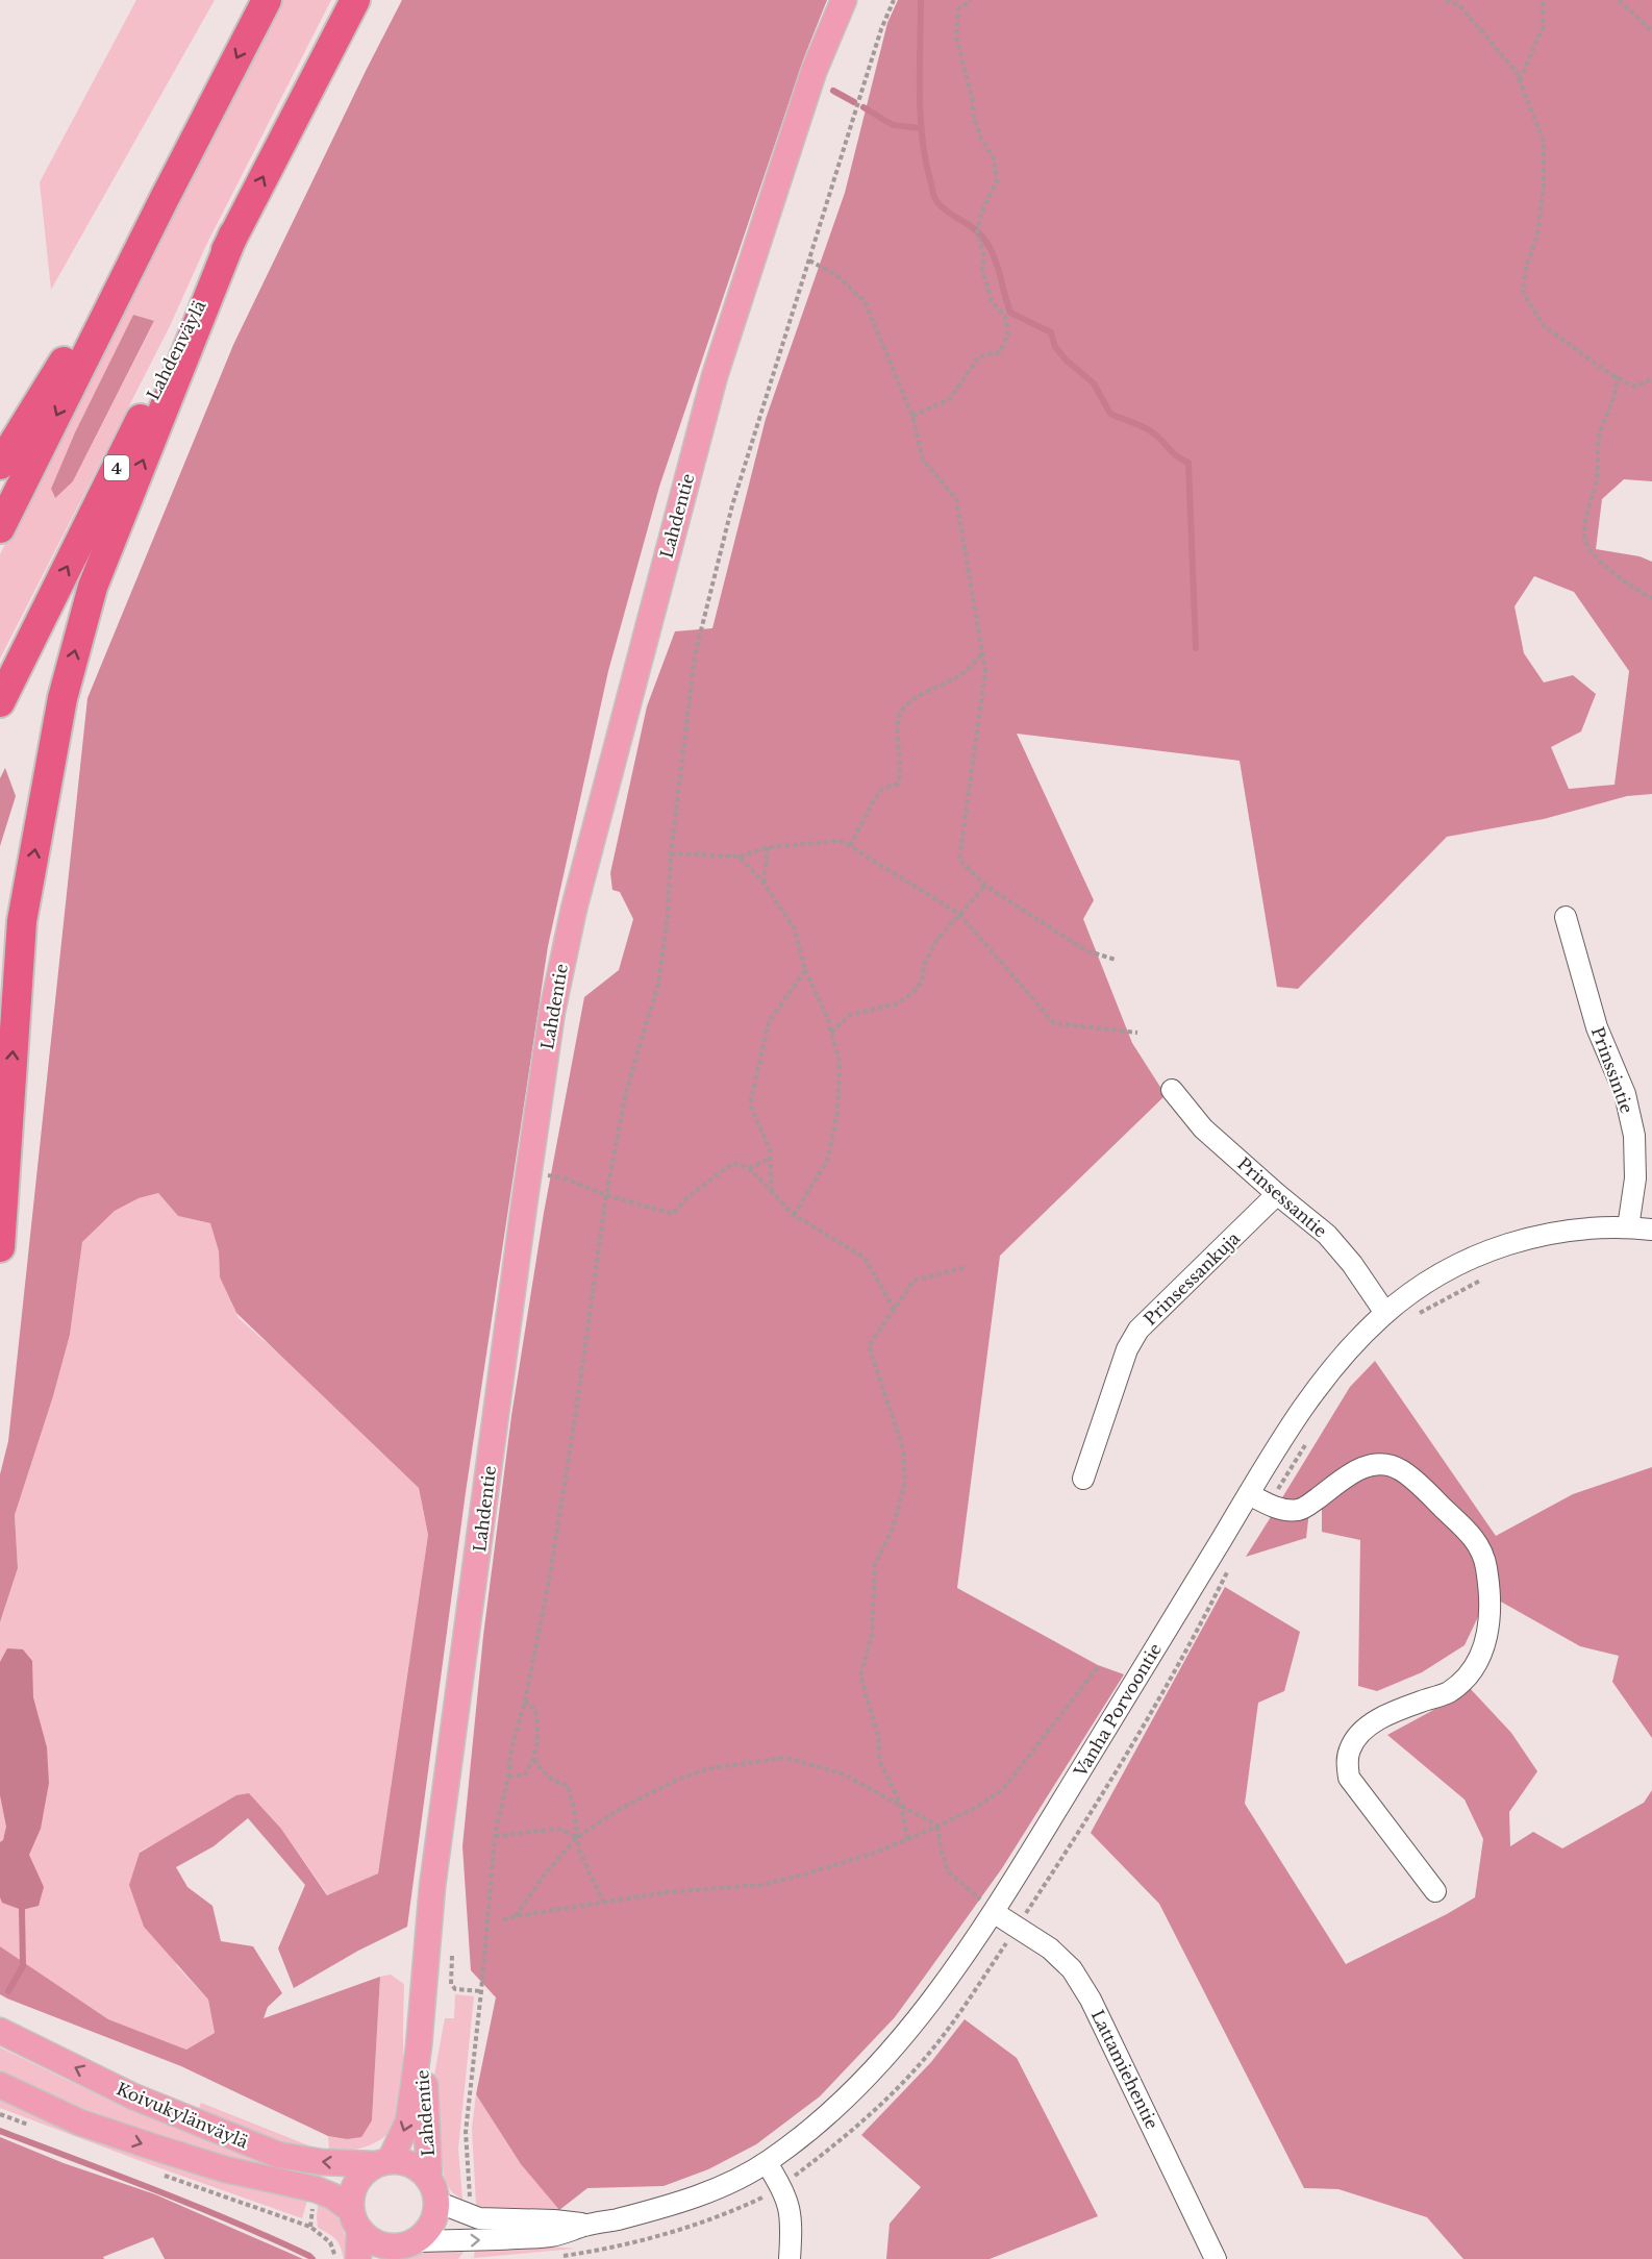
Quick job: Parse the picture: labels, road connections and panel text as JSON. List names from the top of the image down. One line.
{"streets":{"highway":["Lahdenväylä","4"],"main road":["Lahdentie","Koivukylänväylä"],"street":["Prinssintie","Prinsessantie","Prinsessankuja","Vanha Porvoontie","Lattamiehentie"]},"crossings":[["Lahdentie","Vanha Porvoontie"],["Lahdentie","Koivukylänväylä"],["Prinssintie","Vanha Porvoontie"],["Prinsessantie","Prinsessankuja"],["Prinsessantie","Vanha Porvoontie"],["Vanha Porvoontie","Lattamiehentie"],["Vanha Porvoontie","Koivukylänväylä"]]}
